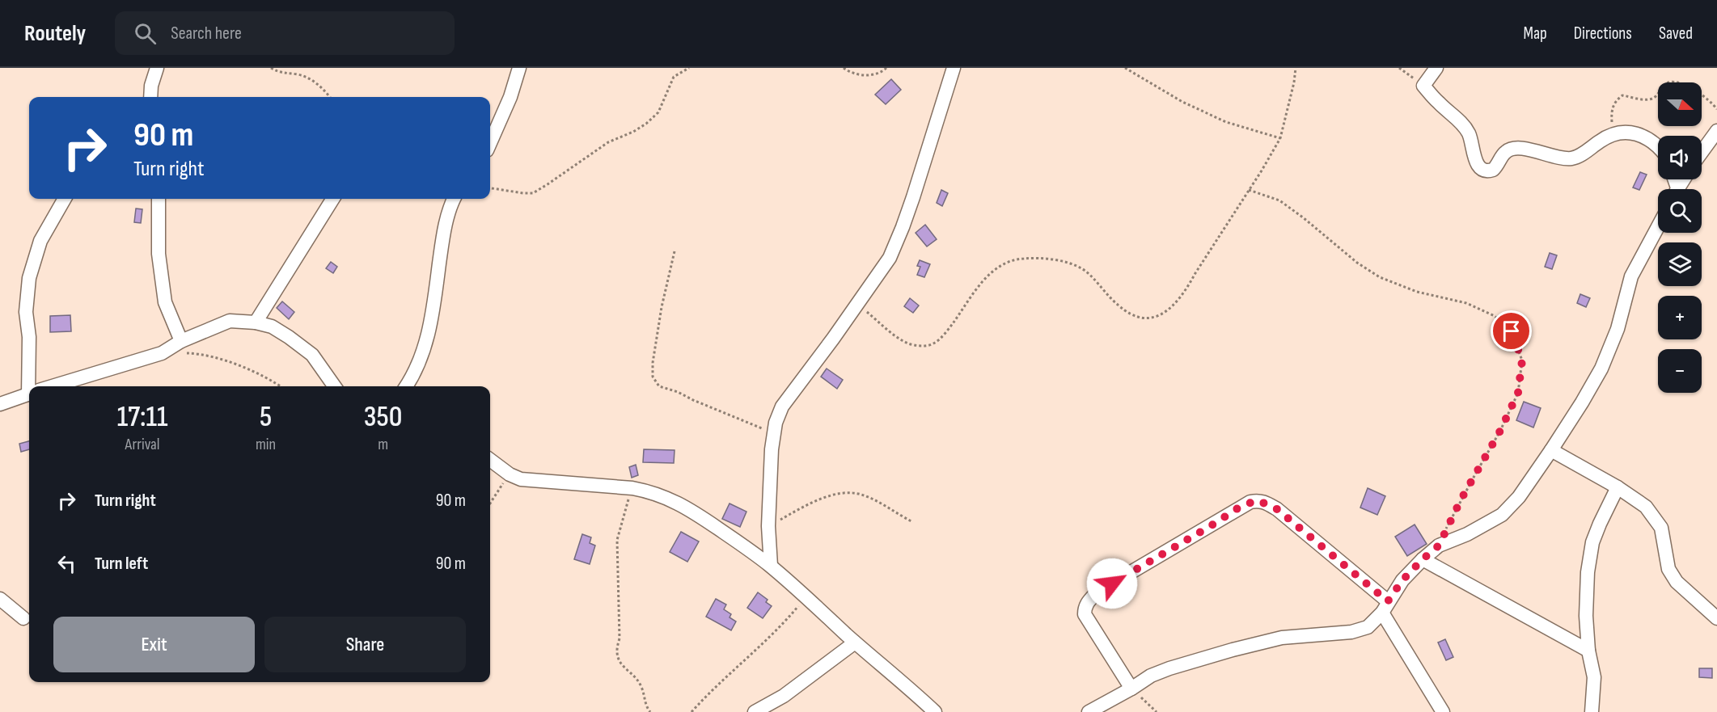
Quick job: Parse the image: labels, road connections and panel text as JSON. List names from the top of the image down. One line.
{"north":"right","page":{"header":"Routely","search":"Search here","nav":["Map","Directions","Saved"],"map_buttons":["+","−"],"turn":["90 m","Turn right"],"eta":["17:11","Arrival","5","min","350","m"],"list":[{"name":"Turn right","value":"90 m"},{"name":"Turn left","value":"90 m"}],"buttons":["Exit","Share"]}}
